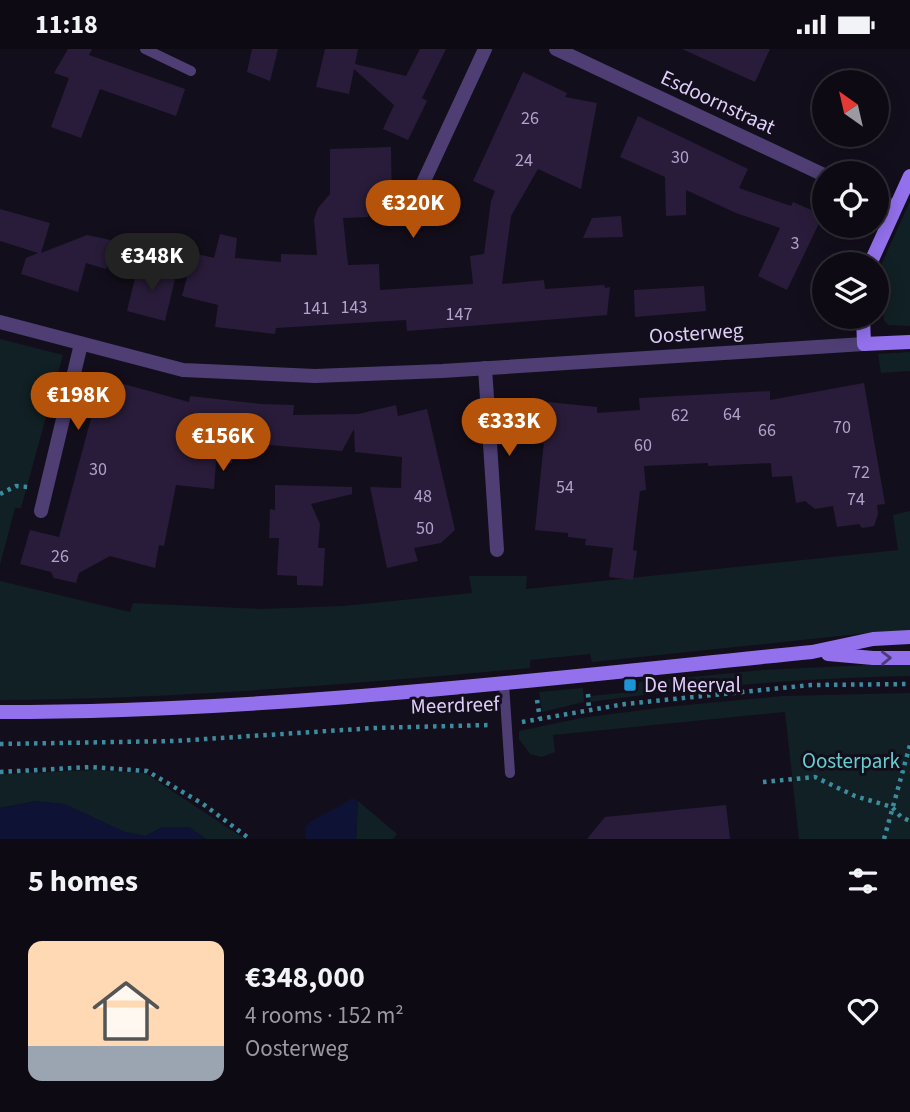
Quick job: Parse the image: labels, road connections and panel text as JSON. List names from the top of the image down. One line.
{"streets":{"street":["Esdoornstraat","Oosterweg","Meerdreef"]},"parks":["Oosterpark"],"places":{"transit":["De Meerval"]},"house_numbers":["26","30","24","3","143","141","147","64","62","70","66","60","30","72","54","48","74","50","26"],"north":"top left","page":{"status":"11:18","price":["€320K","€348K","€198K","€333K","€156K"],"heading":"5 homes","list":[{"name":"€348,000","note":"4 rooms · 152 m² · Oosterweg"}]}}
